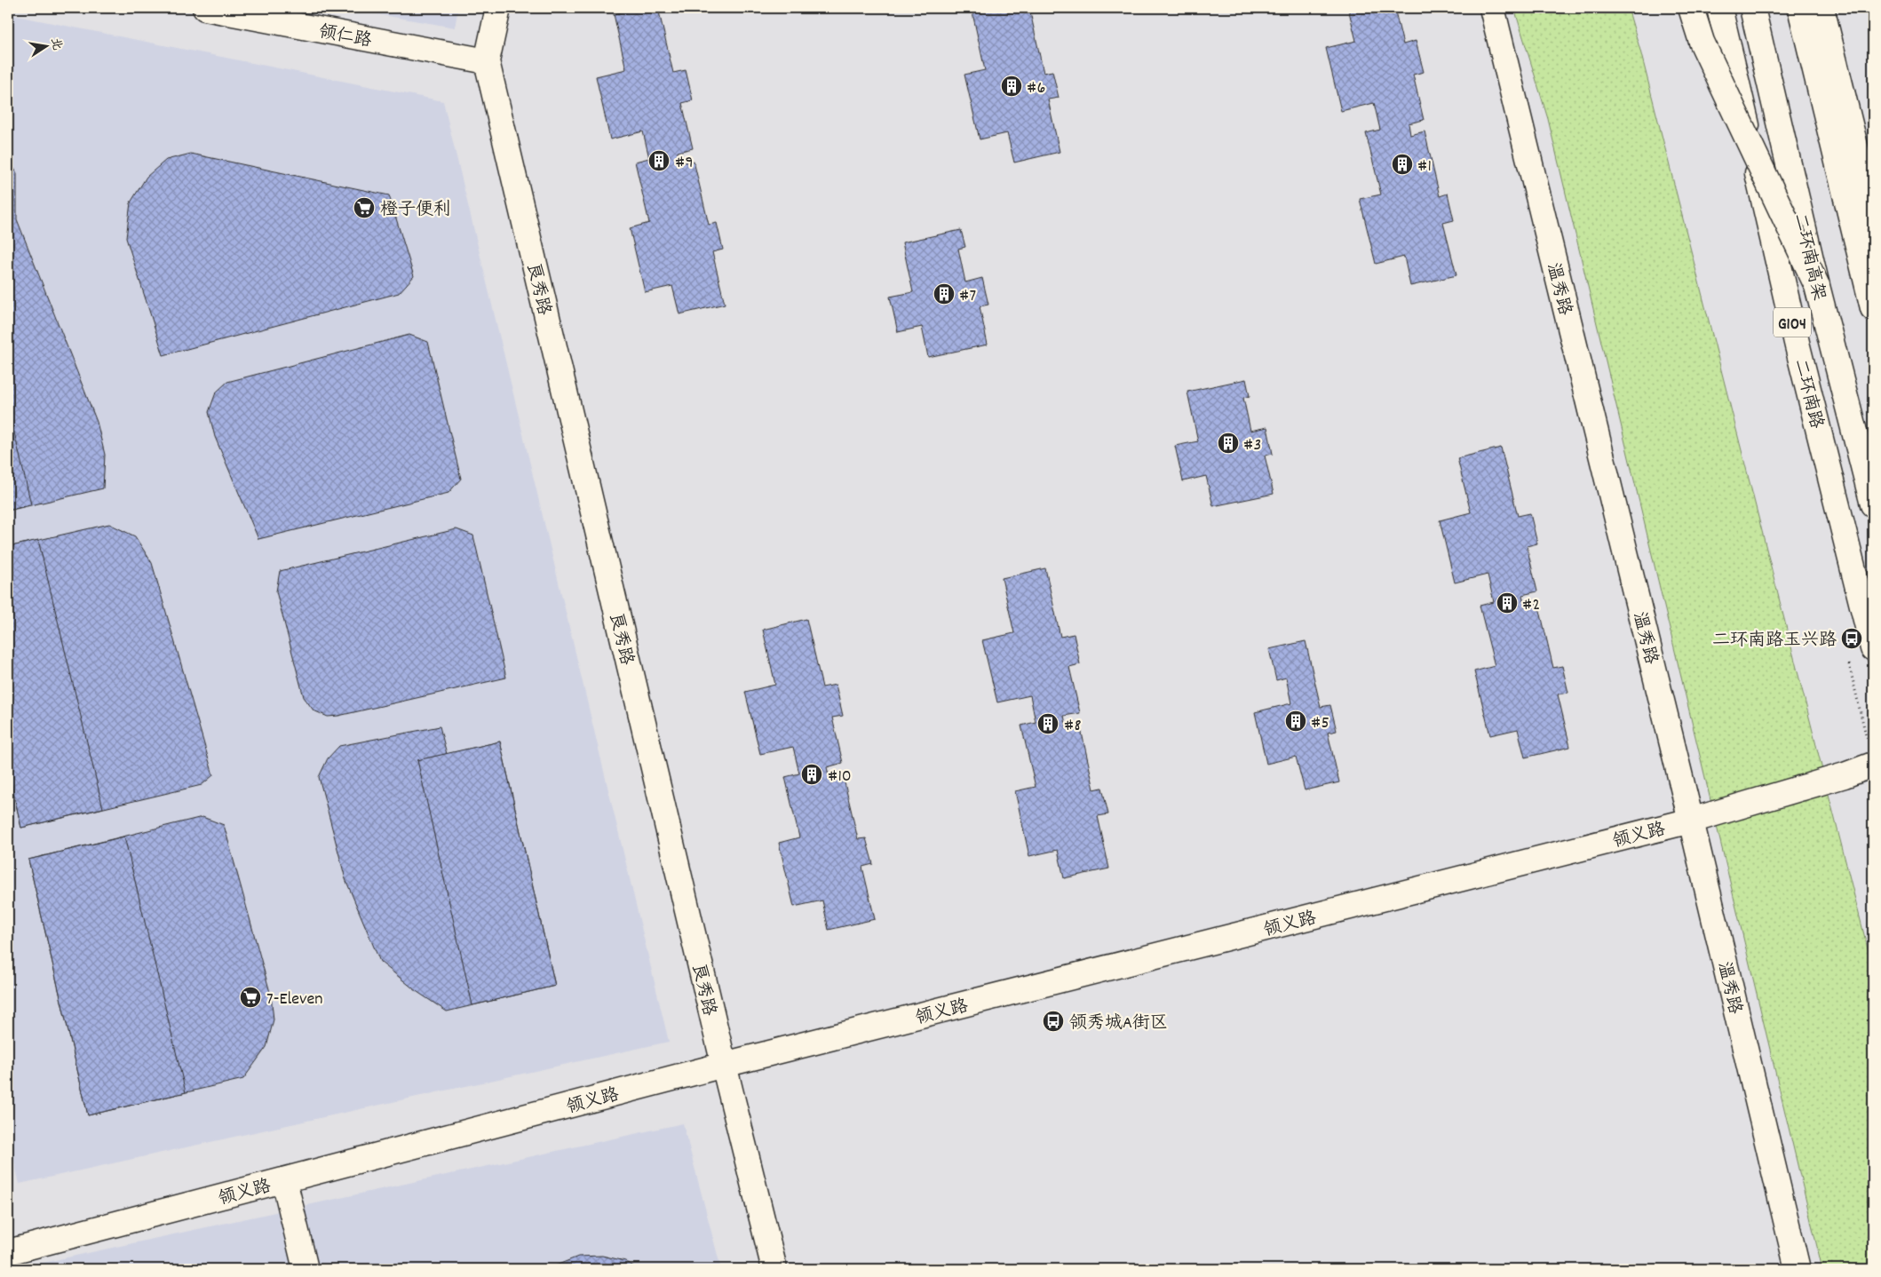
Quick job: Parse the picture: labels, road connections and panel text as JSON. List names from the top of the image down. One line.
{"streets":{"main road":["领仁路","二环南高架","良秀路","温秀路","G104","二环南路","领义路"]},"crossings":[["领仁路","良秀路"],["良秀路","领义路"],["温秀路","领义路"]],"places":{"building":["#6","#9","#1","#7","#3","#2","#5","#8","#10"],"supermarket":["橙子便利","7-Eleven"],"bus stop":["二环南路玉兴路","领秀城A街区"]},"north":"right"}
